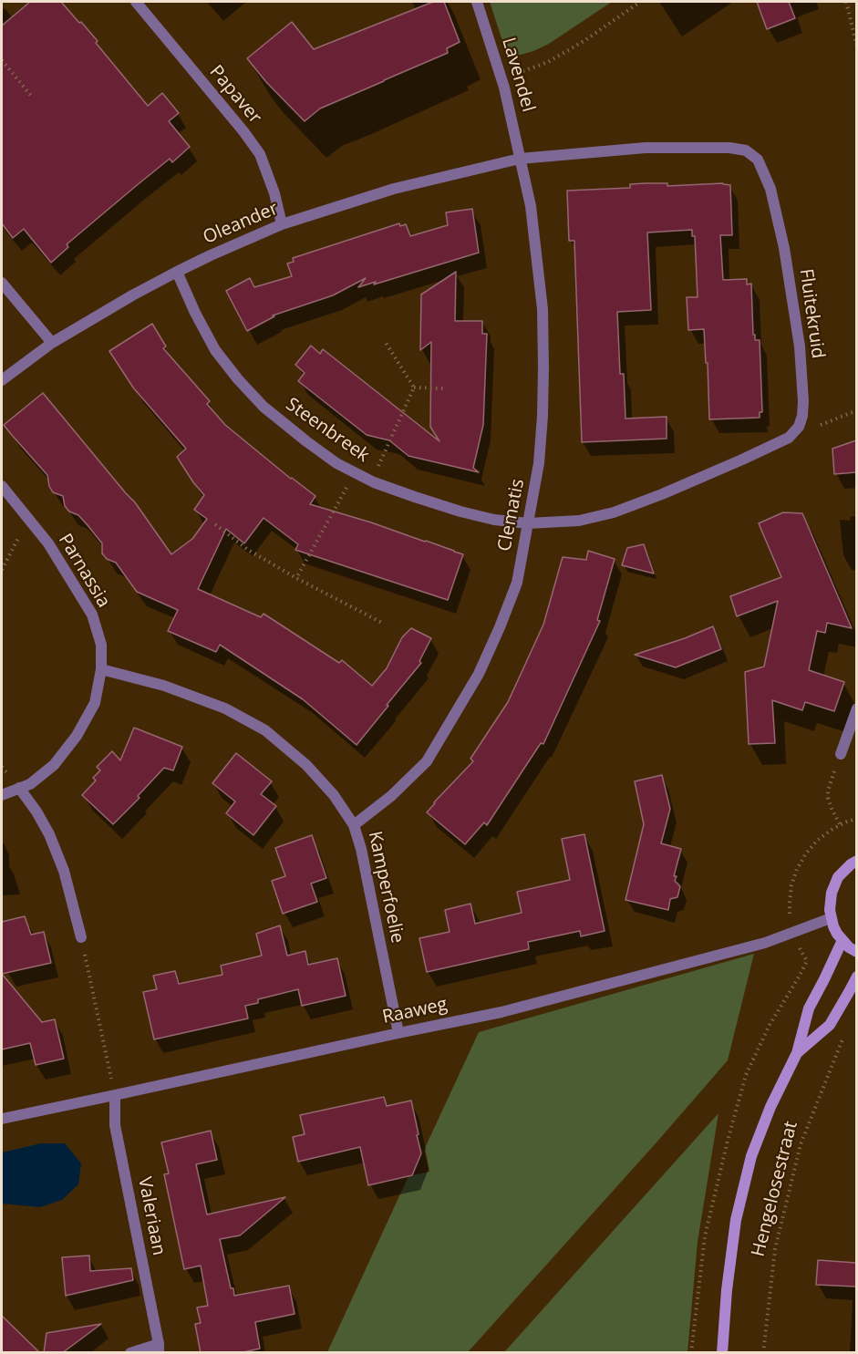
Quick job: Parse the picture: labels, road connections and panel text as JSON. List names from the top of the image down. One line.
{"streets":{"main road":["Hengelosestraat"],"street":["Lavendel","Papaver","Oleander","Fluitekruid","Steenbreek","Clematis","Parnassia","Kamperfoelie","Raaweg","Valeriaan"]},"crossings":[["Lavendel","Oleander"],["Lavendel","Fluitekruid"],["Lavendel","Clematis"],["Papaver","Oleander"],["Oleander","Fluitekruid"],["Oleander","Steenbreek"],["Oleander","Clematis"],["Fluitekruid","Clematis"],["Steenbreek","Clematis"],["Clematis","Kamperfoelie"],["Parnassia","Kamperfoelie"],["Kamperfoelie","Raaweg"],["Raaweg","Valeriaan"]]}
